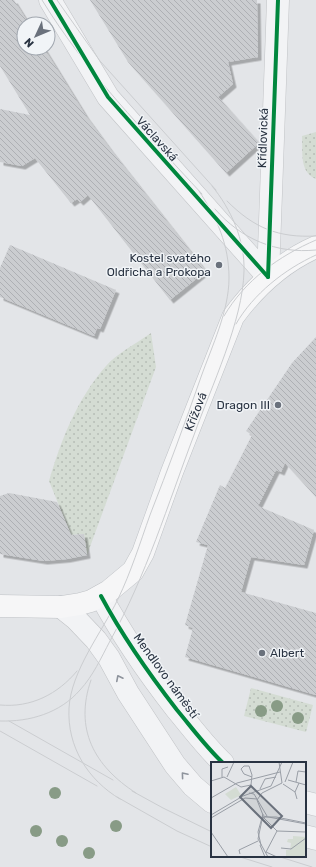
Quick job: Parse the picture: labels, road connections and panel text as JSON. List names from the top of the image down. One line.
{"streets":{"main road":["Křížová"],"street":["Křídlovická","Václavská","Mendlovo náměstí"]},"crossings":[["Křídlovická","Václavská"],["Křídlovická","Křížová"],["Václavská","Křížová"],["Křížová","Mendlovo náměstí"]],"places":["Kostel svatého Oldřicha a Prokopa","Dragon III","Albert"],"north":"bottom left"}
